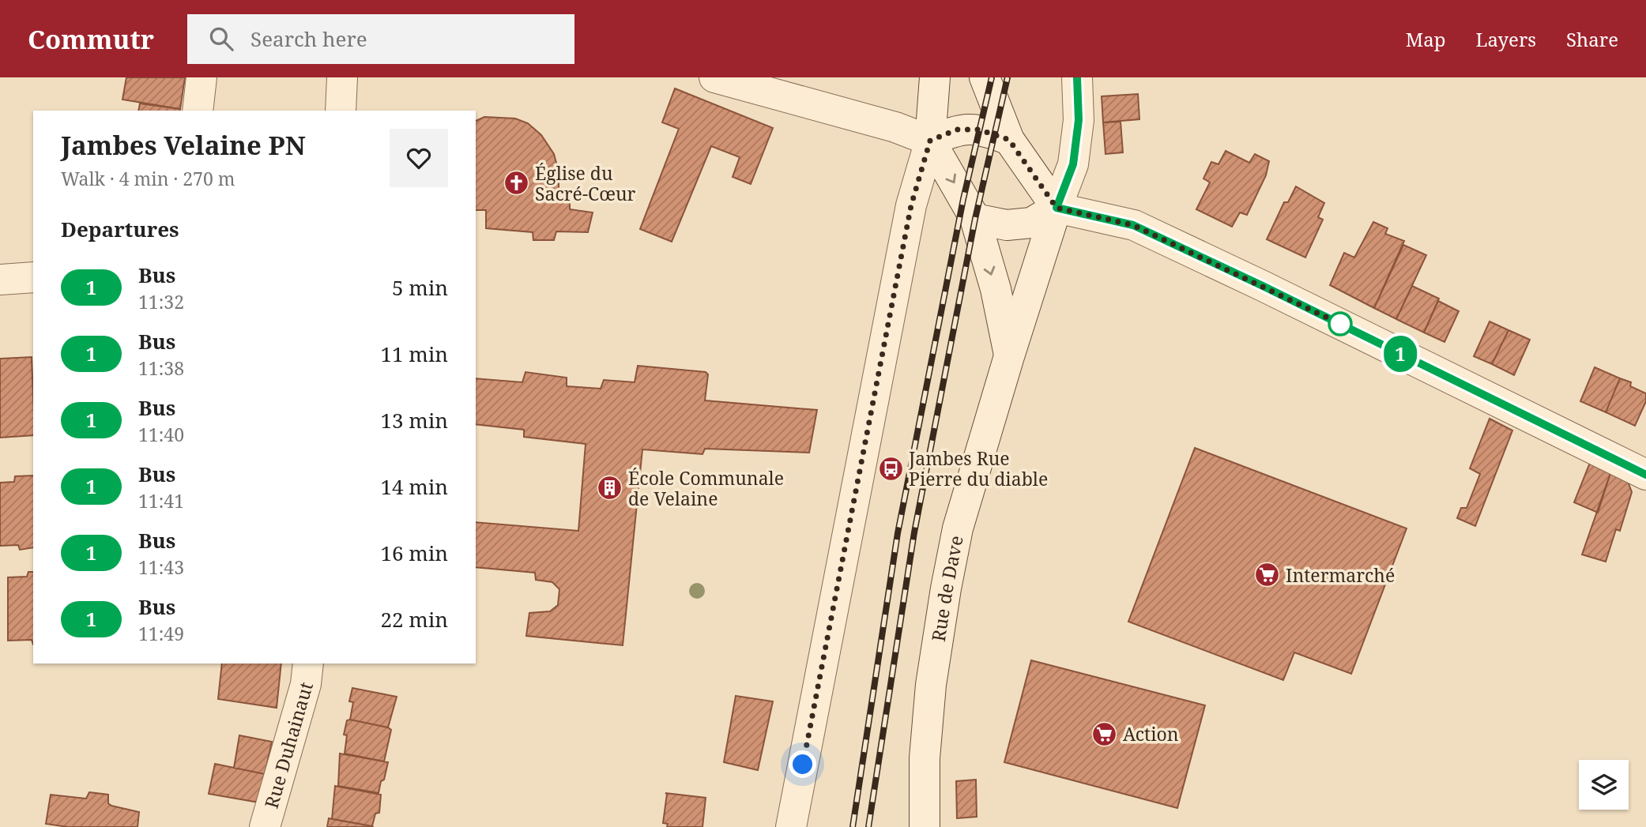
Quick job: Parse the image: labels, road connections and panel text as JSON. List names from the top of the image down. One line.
{"streets":{"street":["Rue de Dave","Rue Duhainaut"]},"places":{"church":["Église du Sacré-Cœur"],"bus stop":["Jambes Rue Pierre du diable"],"building":["École Communale de Velaine"],"supermarket":["Intermarché","Action"]},"lines":["bus line 1"],"page":{"header":"Commutr","search":"Search here","nav":["Map","Layers","Share"],"on_map":"1","heading":[["Jambes Velaine PN","Walk · 4 min · 270 m"],"Departures"],"list":[{"mark":"1","name":"Bus","note":"11:32","value":"5 min"},{"mark":"1","name":"Bus","note":"11:38","value":"11 min"},{"mark":"1","name":"Bus","note":"11:40","value":"13 min"},{"mark":"1","name":"Bus","note":"11:41","value":"14 min"},{"mark":"1","name":"Bus","note":"11:43","value":"16 min"},{"mark":"1","name":"Bus","note":"11:49","value":"22 min"}]}}
